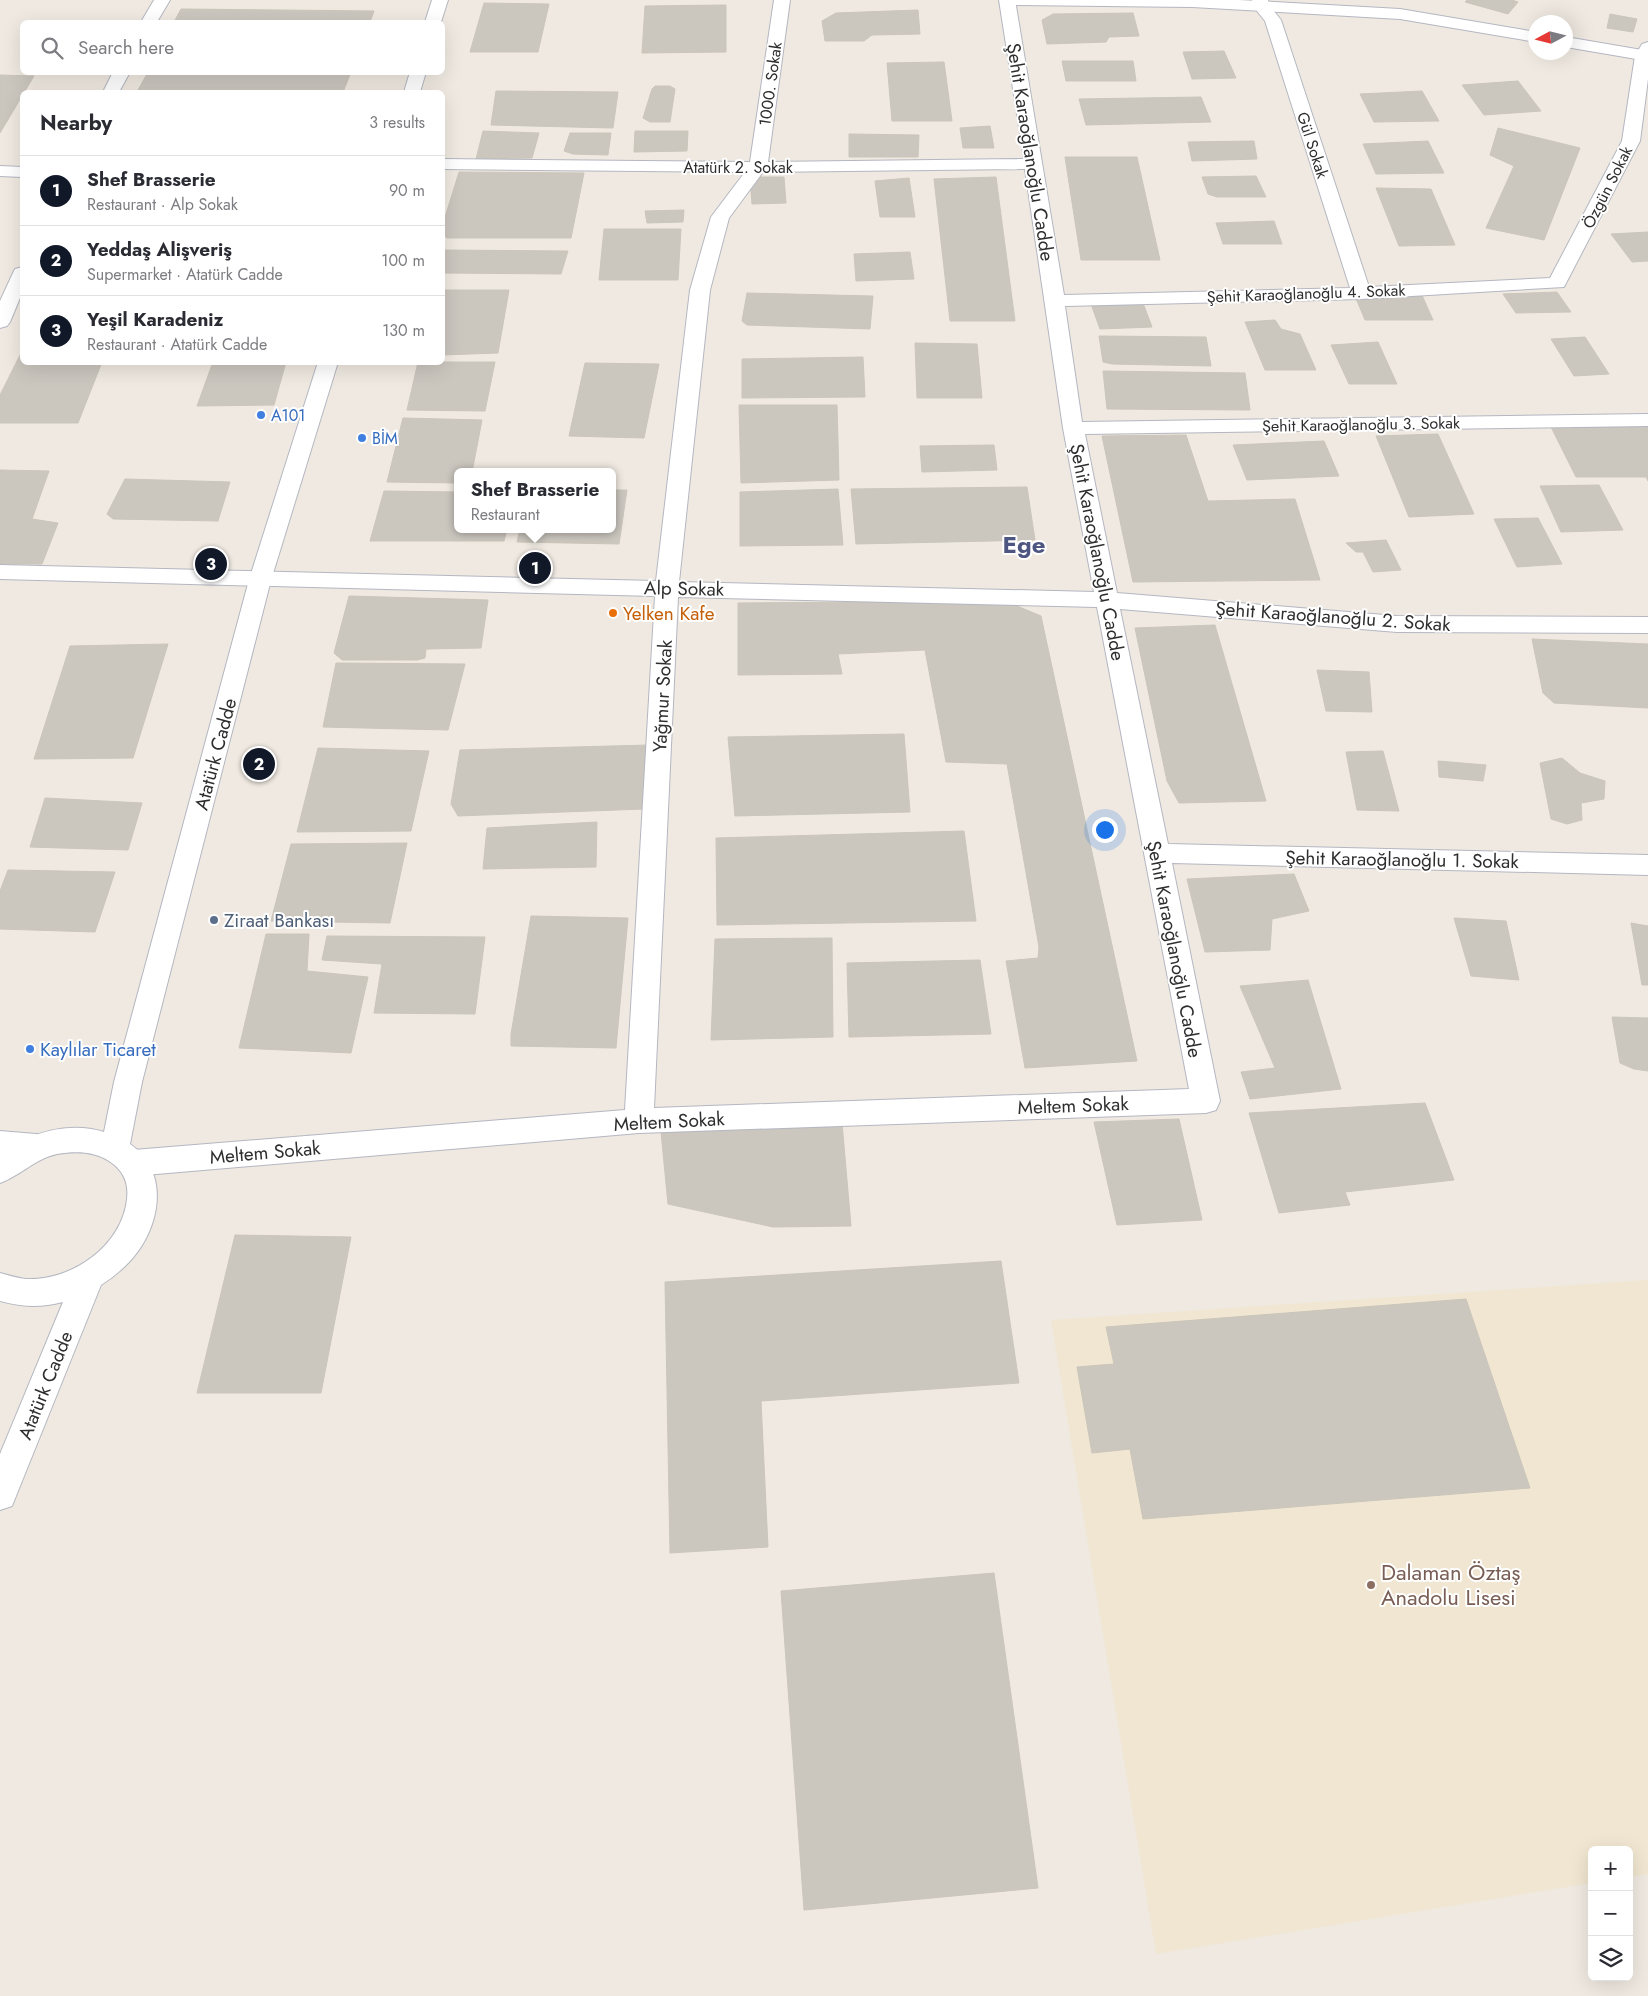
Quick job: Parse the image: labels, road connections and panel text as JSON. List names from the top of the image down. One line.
{"streets":{"street":["1000. Sokak","Gül Sokak","Şehit Karaoğlanoğlu Cadde","Atatürk 2. Sokak","Özgün Sokak","Şehit Karaoğlanoğlu 4. Sokak","Şehit Karaoğlanoğlu 3. Sokak","Alp Sokak","Şehit Karaoğlanoğlu 2. Sokak","Yağmur Sokak","Atatürk Cadde","Şehit Karaoğlanoğlu 1. Sokak","Meltem Sokak"]},"crossings":[["1000. Sokak","Atatürk 2. Sokak"],["1000. Sokak","Yağmur Sokak"],["Gül Sokak","Şehit Karaoğlanoğlu 4. Sokak"],["Şehit Karaoğlanoğlu Cadde","Atatürk 2. Sokak"],["Şehit Karaoğlanoğlu Cadde","Şehit Karaoğlanoğlu 4. Sokak"],["Şehit Karaoğlanoğlu Cadde","Şehit Karaoğlanoğlu 3. Sokak"],["Şehit Karaoğlanoğlu Cadde","Alp Sokak"],["Şehit Karaoğlanoğlu Cadde","Şehit Karaoğlanoğlu 2. Sokak"],["Şehit Karaoğlanoğlu Cadde","Şehit Karaoğlanoğlu 1. Sokak"],["Şehit Karaoğlanoğlu Cadde","Meltem Sokak"],["Atatürk 2. Sokak","Yağmur Sokak"],["Özgün Sokak","Şehit Karaoğlanoğlu 4. Sokak"],["Alp Sokak","Şehit Karaoğlanoğlu 2. Sokak"],["Alp Sokak","Yağmur Sokak"],["Alp Sokak","Atatürk Cadde"],["Yağmur Sokak","Meltem Sokak"],["Atatürk Cadde","Meltem Sokak"]],"districts":["Ege"],"places":["A101","BİM","Yelken Kafe","Ziraat Bankası","Kaylılar Ticaret","Dalaman Öztaş Anadolu Lisesi"],"north":"left","page":{"search":"Search here","heading":["Nearby","3 results"],"list":[{"mark":"1","name":"Shef Brasserie","note":"Restaurant · Alp Sokak","value":"90 m"},{"mark":"2","name":"Yeddaş Alişveriş","note":"Supermarket · Atatürk Cadde","value":"100 m"},{"mark":"3","name":"Yeşil Karadeniz","note":"Restaurant · Atatürk Cadde","value":"130 m"}],"popup":["Shef Brasserie","Restaurant"],"pins":["3","1","2"],"map_buttons":["+","−"]}}
